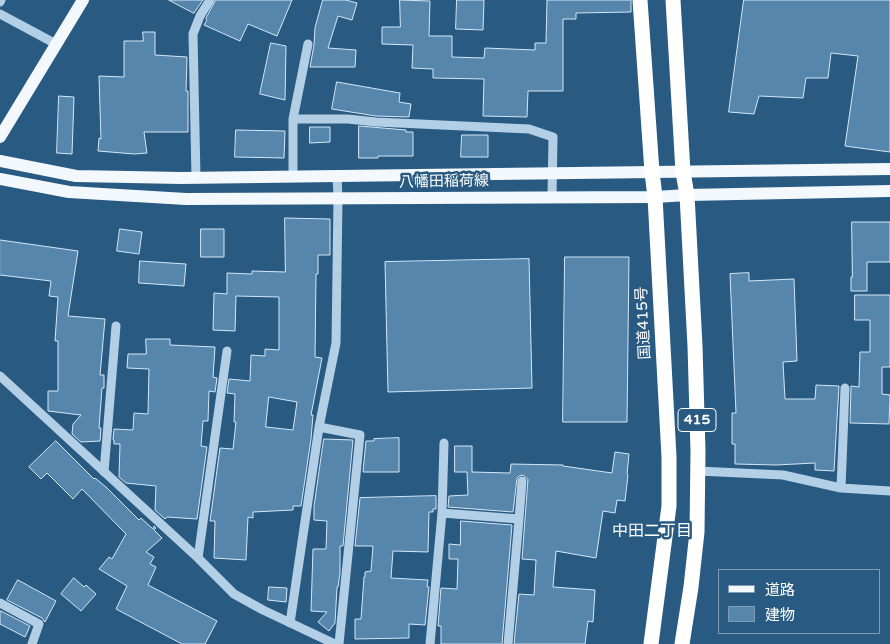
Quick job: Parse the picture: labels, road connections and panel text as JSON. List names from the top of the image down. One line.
{"streets":{"highway":["国道415号","415"],"main road":["八幡田稲荷線"]},"crossings":[["八幡田稲荷線","国道415号"],["八幡田稲荷線","415"]],"districts":["中田二丁目"],"legend":["道路","建物"]}
